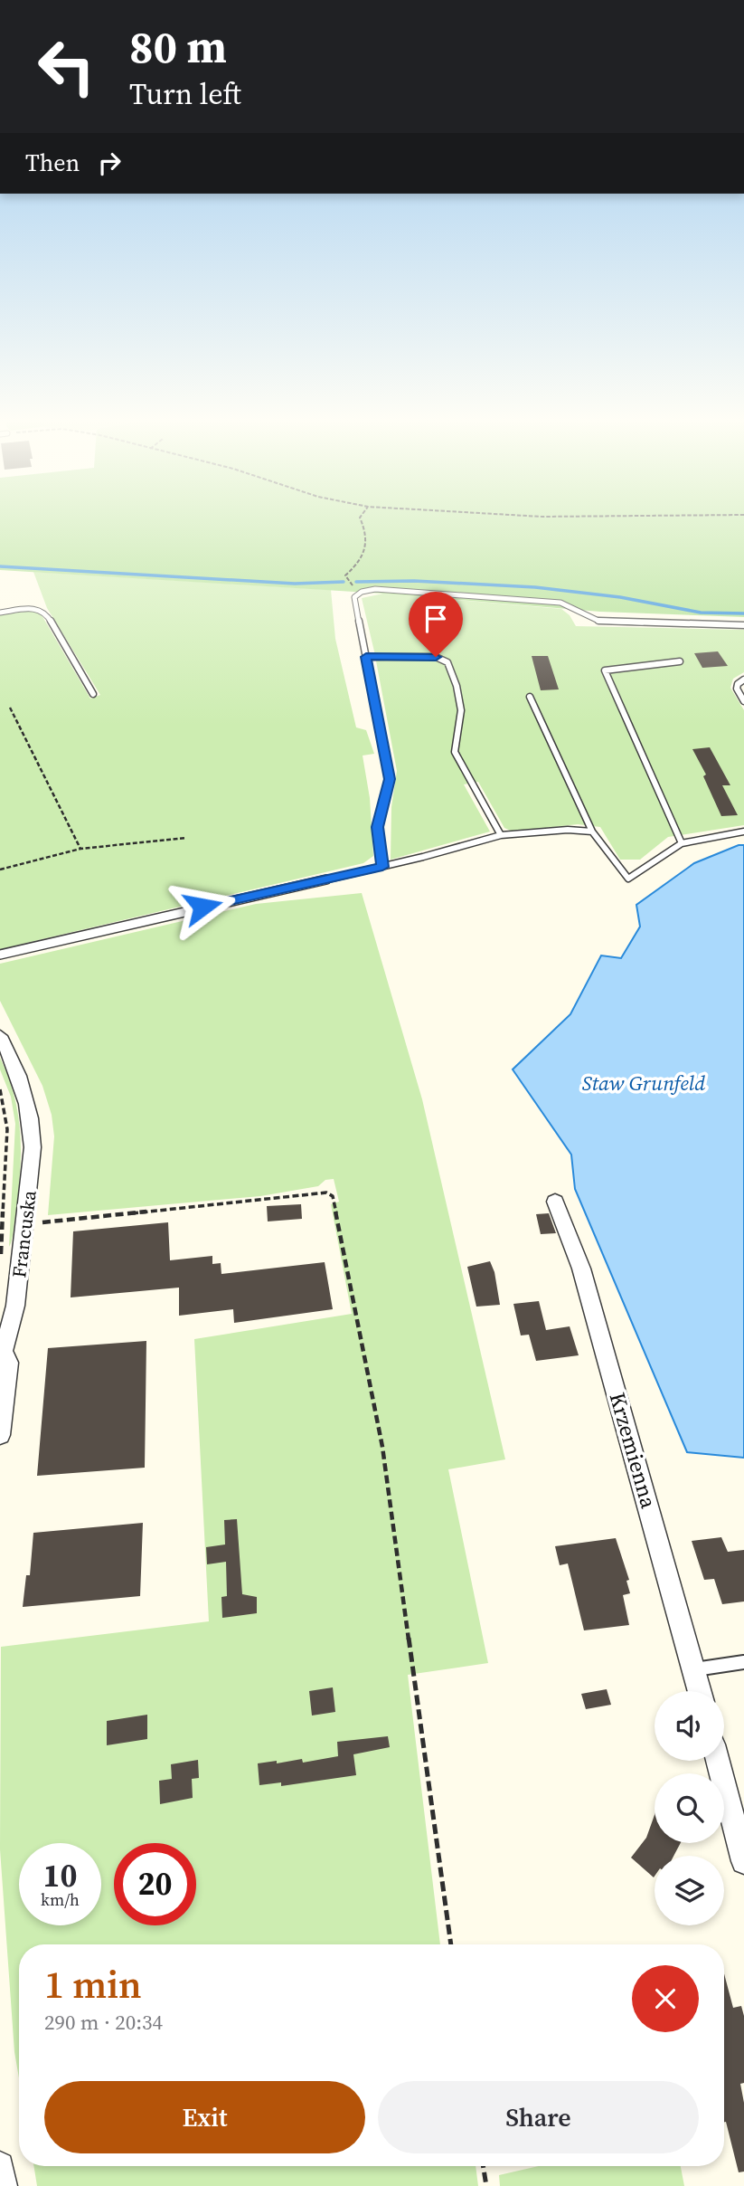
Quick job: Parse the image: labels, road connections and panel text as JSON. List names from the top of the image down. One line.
{"streets":{"street":["Francuska","Krzemienna"]},"water":["Staw Grunfeld"],"page":{"turn":["80 m","Turn left"],"then":"Then","speed":"10 km/h","limit":"20","heading":["1 min","290 m · 20:34"],"buttons":["Exit","Share"]}}
